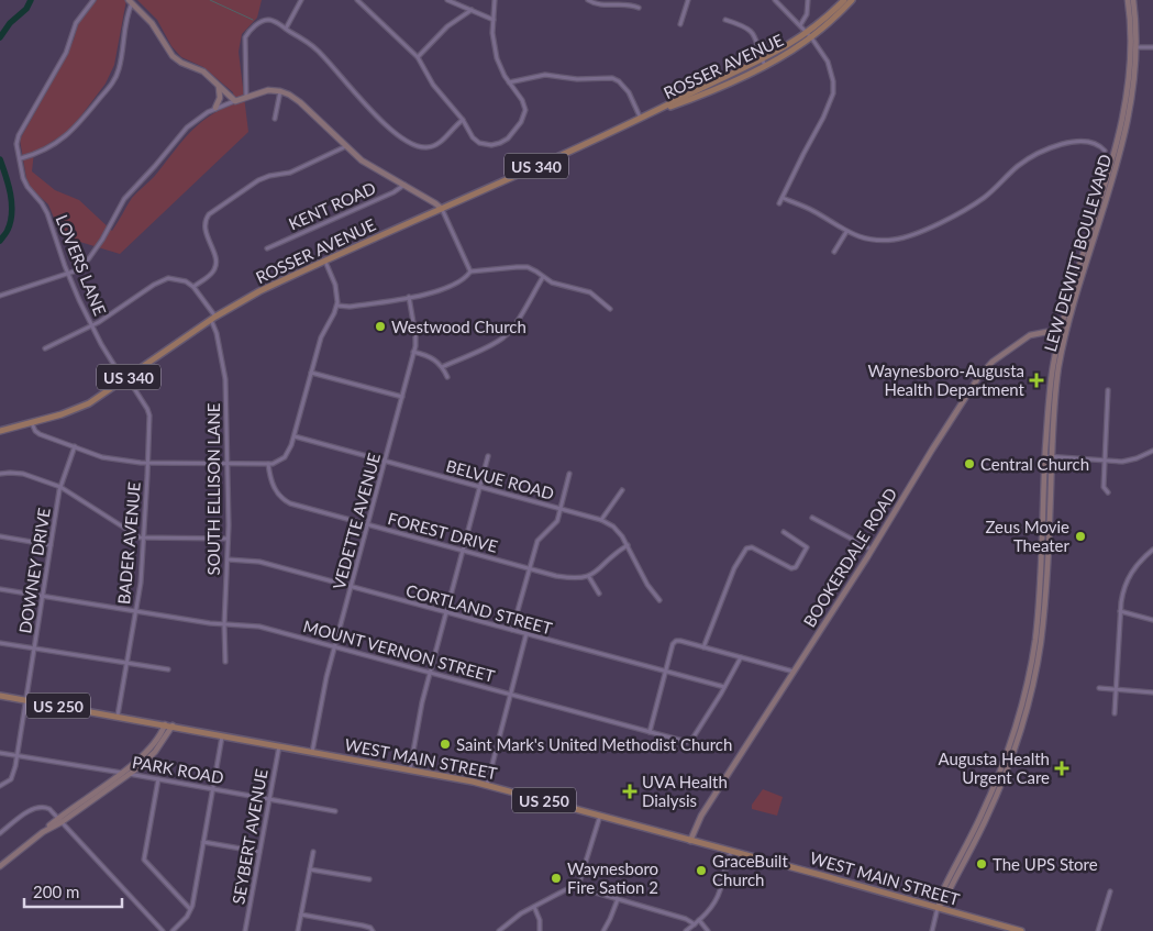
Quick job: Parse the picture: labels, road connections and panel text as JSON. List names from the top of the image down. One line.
{"streets":{"main road":["ROSSER AVENUE","US 340","LEW DEWITT BOULEVARD","BOOKERDALE ROAD","US 250","WEST MAIN STREET"],"street":["KENT ROAD","LOVERS LANE","BELVUE ROAD","SOUTH ELLISON LANE","VEDETTE AVENUE","FOREST DRIVE","BADER AVENUE","DOWNEY DRIVE","CORTLAND STREET","MOUNT VERNON STREET","PARK ROAD","SEYBERT AVENUE"]},"crossings":[["ROSSER AVENUE","LOVERS LANE"],["ROSSER AVENUE","SOUTH ELLISON LANE"],["ROSSER AVENUE","BADER AVENUE"],["LEW DEWITT BOULEVARD","BOOKERDALE ROAD"],["LEW DEWITT BOULEVARD","WEST MAIN STREET"],["LOVERS LANE","BADER AVENUE"],["BELVUE ROAD","VEDETTE AVENUE"],["SOUTH ELLISON LANE","CORTLAND STREET"],["SOUTH ELLISON LANE","MOUNT VERNON STREET"],["VEDETTE AVENUE","FOREST DRIVE"],["VEDETTE AVENUE","CORTLAND STREET"],["VEDETTE AVENUE","MOUNT VERNON STREET"],["VEDETTE AVENUE","WEST MAIN STREET"],["BADER AVENUE","MOUNT VERNON STREET"],["BADER AVENUE","WEST MAIN STREET"],["BOOKERDALE ROAD","WEST MAIN STREET"],["DOWNEY DRIVE","MOUNT VERNON STREET"],["DOWNEY DRIVE","WEST MAIN STREET"],["DOWNEY DRIVE","PARK ROAD"],["CORTLAND STREET","MOUNT VERNON STREET"],["WEST MAIN STREET","SEYBERT AVENUE"],["PARK ROAD","SEYBERT AVENUE"]],"places":{"other":["Westwood Church","Central Church","Zeus Movie Theater","Saint Mark's United Methodist Church","The UPS Store","GraceBuilt Church","Waynesboro Fire Sation 2"],"health":["Waynesboro-Augusta Health Department","Augusta Health Urgent Care","UVA Health Dialysis"]},"scale_bar":"200 m"}
